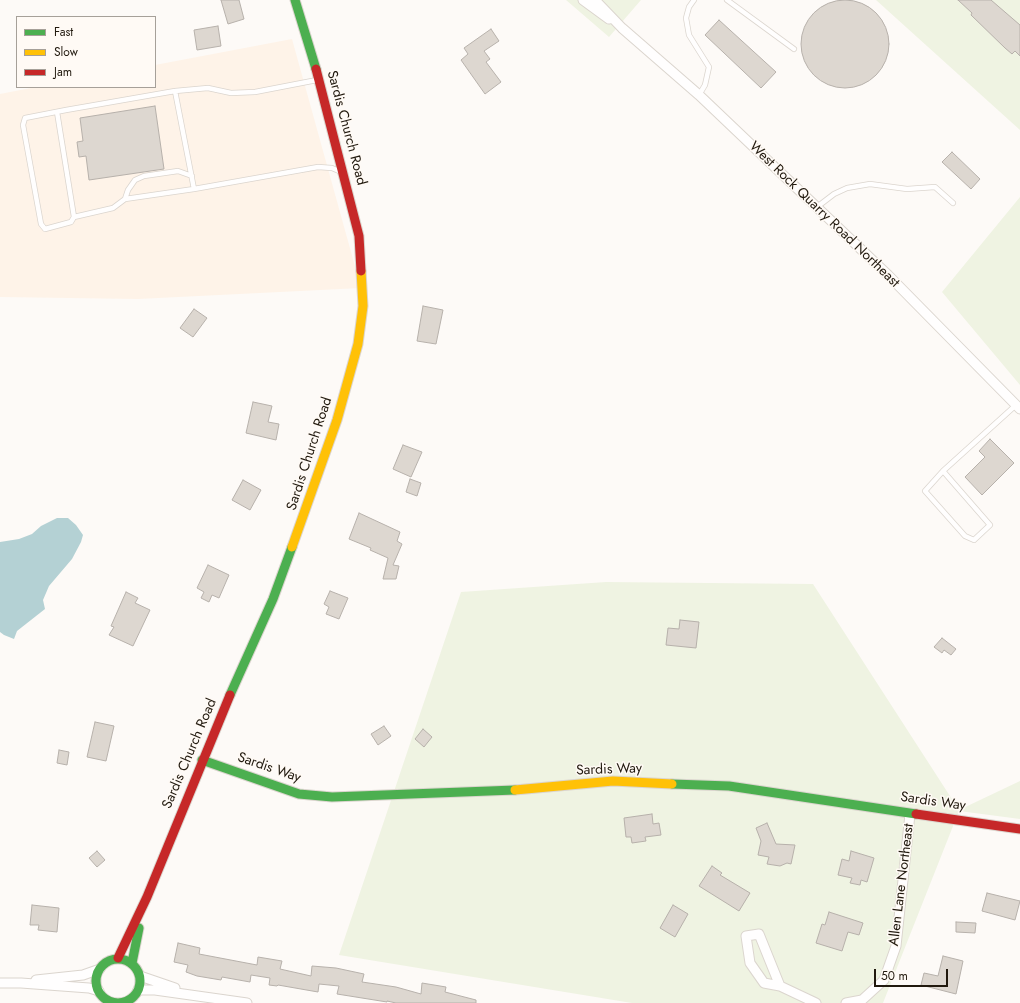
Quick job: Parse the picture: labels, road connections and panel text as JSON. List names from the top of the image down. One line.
{"streets":{"street":["Sardis Church Road","West Rock Quarry Road Northeast","Sardis Way","Allen Lane Northeast"]},"crossings":[["Sardis Church Road","Sardis Way"],["Sardis Way","Allen Lane Northeast"]],"legend":["Fast","Slow","Jam"],"scale_bar":"50 m"}
